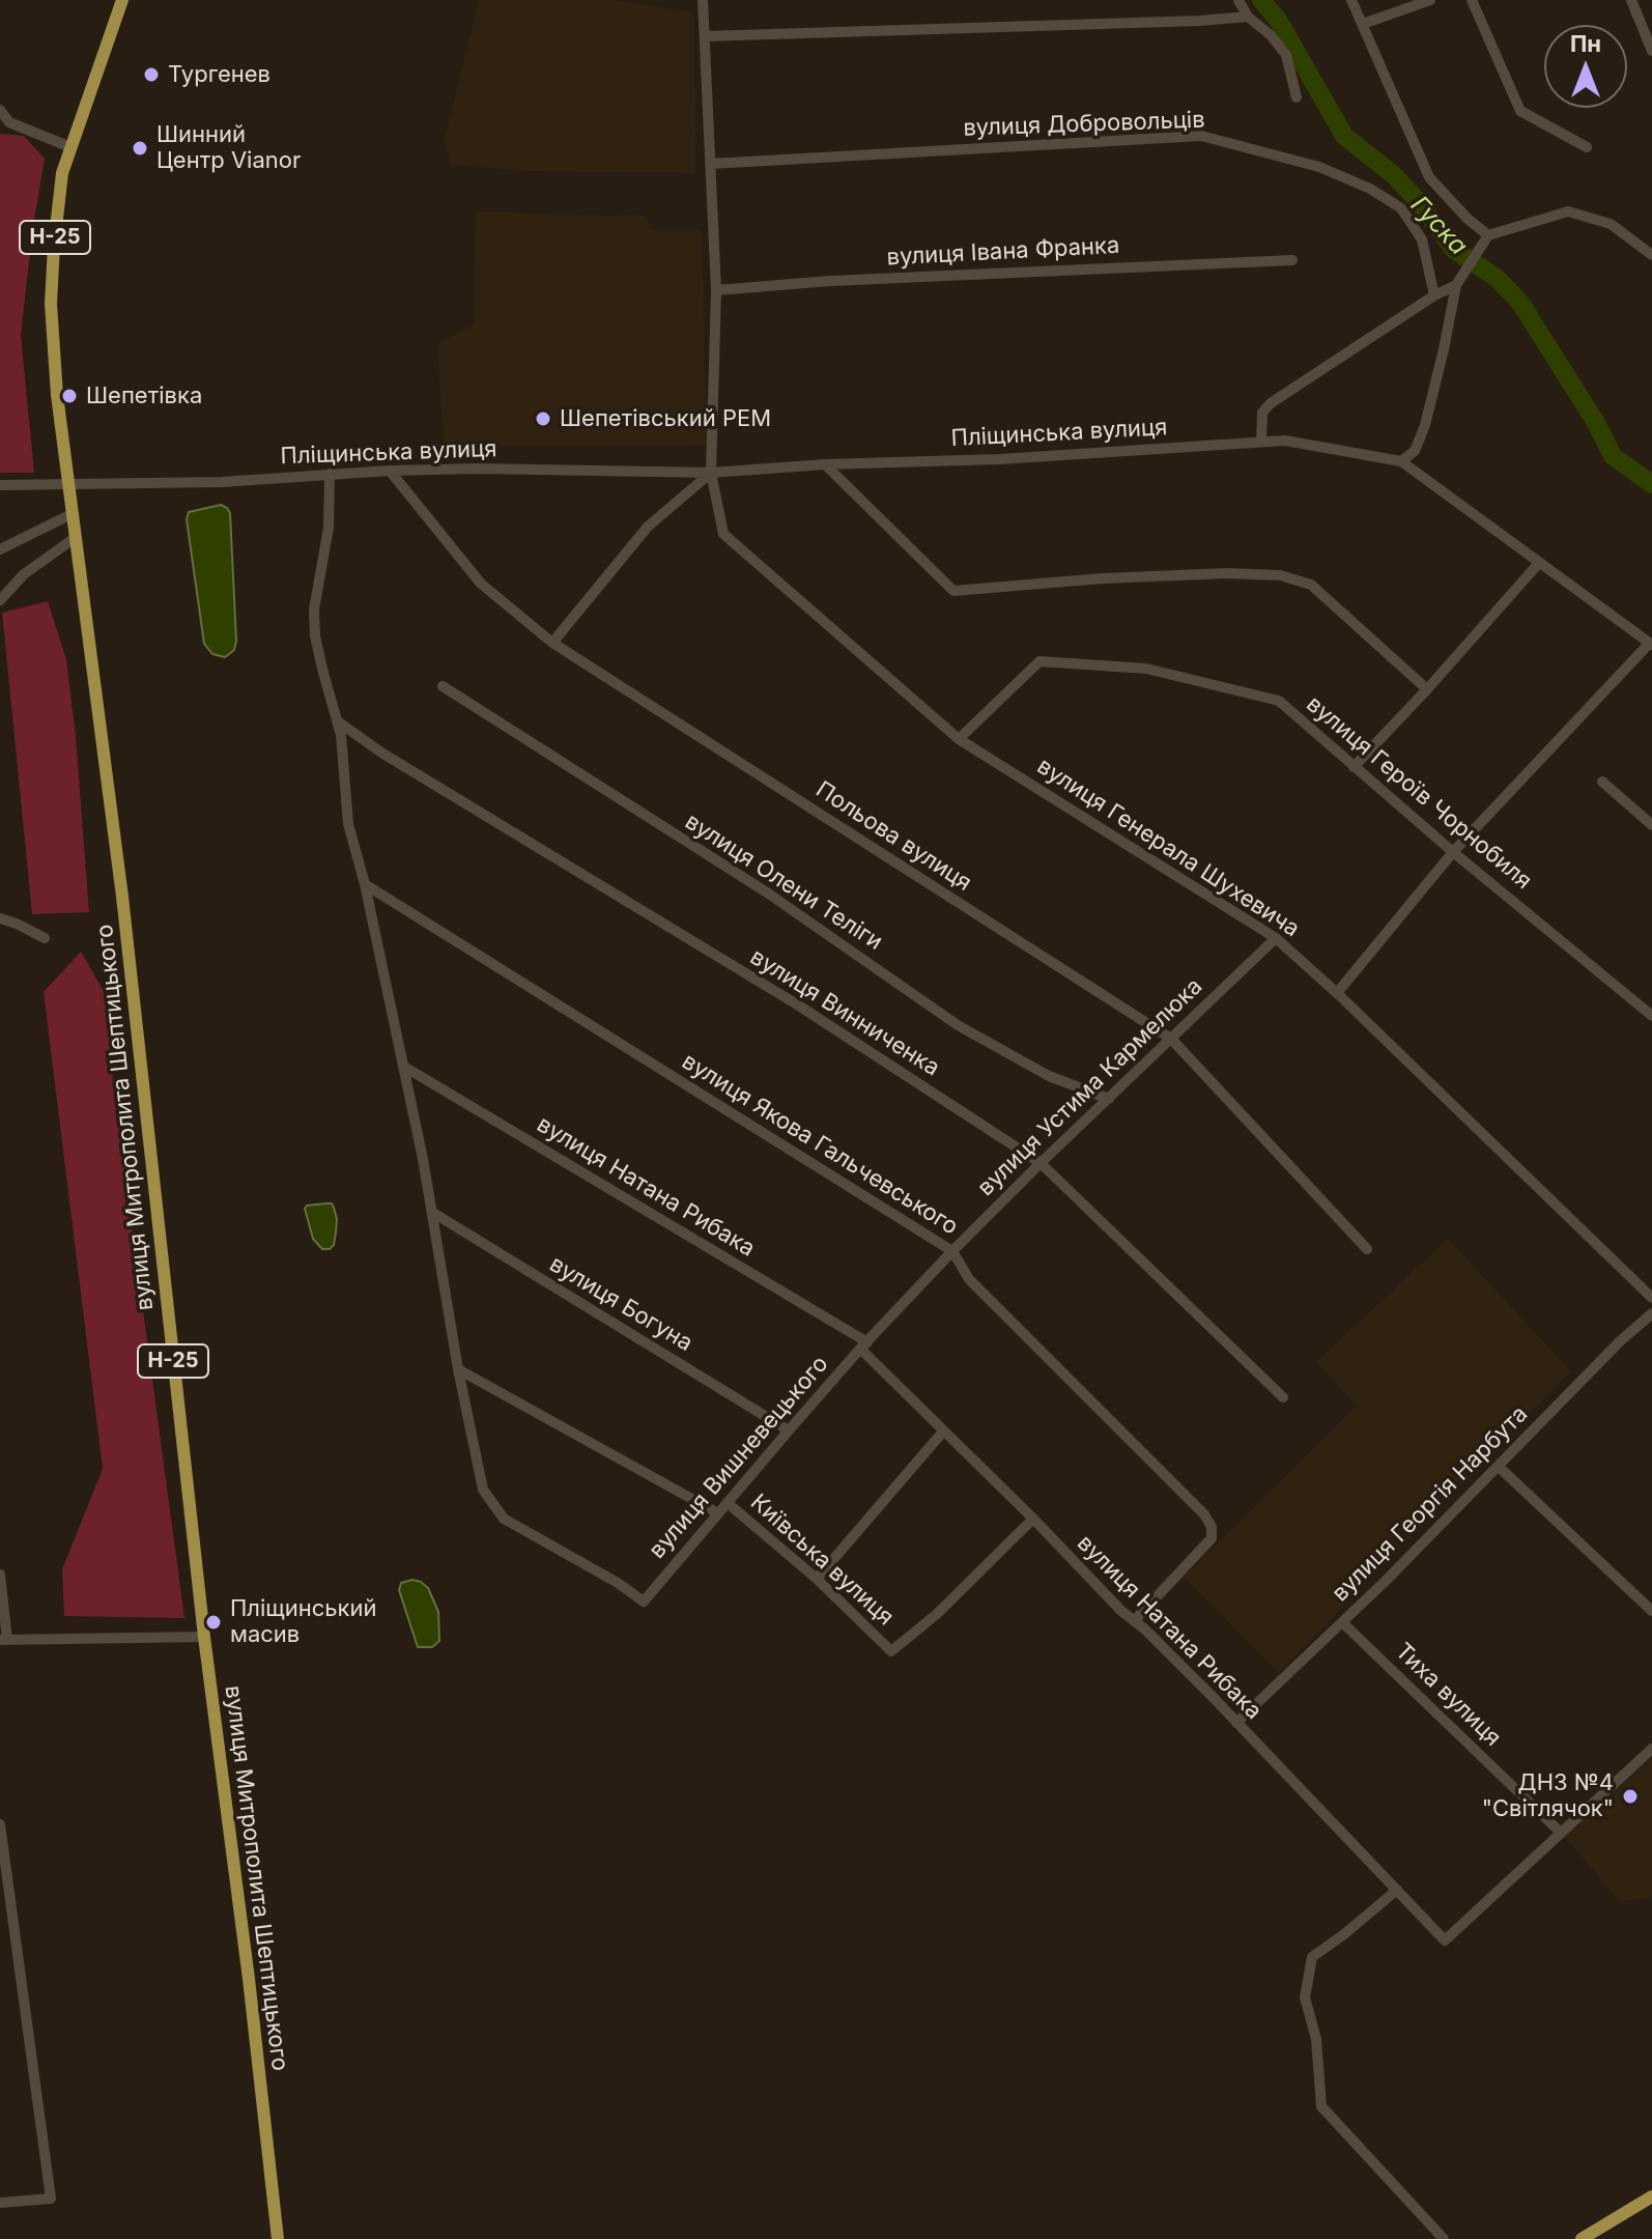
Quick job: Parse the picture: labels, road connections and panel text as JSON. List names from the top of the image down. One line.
{"streets":{"main road":["Н-25","вулиця Митрополита Шептицького"],"street":["вулиця Добровольців","вулиця Івана Франка","Пліщинська вулиця","вулиця Героїв Чорнобиля","Польова вулиця","вулиця Генерала Шухевича","вулиця Олени Теліги","вулиця Винниченка","вулиця Устима Кармелюка","вулиця Якова Гальчевського","вулиця Натана Рибака","вулиця Богуна","вулиця Вишневецького","вулиця Георгія Нарбута","Київська вулиця","Тиха вулиця"]},"crossings":[["Пліщинська вулиця","Польова вулиця"],["Пліщинська вулиця","вулиця Генерала Шухевича"],["Пліщинська вулиця","вулиця Митрополита Шептицького"],["вулиця Героїв Чорнобиля","вулиця Генерала Шухевича"],["Польова вулиця","вулиця Устима Кармелюка"],["вулиця Генерала Шухевича","вулиця Устима Кармелюка"],["вулиця Олени Теліги","вулиця Устима Кармелюка"],["вулиця Винниченка","вулиця Устима Кармелюка"],["вулиця Устима Кармелюка","вулиця Якова Гальчевського"],["вулиця Устима Кармелюка","вулиця Натана Рибака"],["вулиця Устима Кармелюка","вулиця Вишневецького"],["вулиця Якова Гальчевського","вулиця Натана Рибака"],["вулиця Натана Рибака","вулиця Вишневецького"],["вулиця Натана Рибака","вулиця Георгія Нарбута"],["вулиця Натана Рибака","Київська вулиця"],["вулиця Натана Рибака","Тиха вулиця"],["вулиця Богуна","вулиця Вишневецького"],["вулиця Вишневецького","Київська вулиця"],["вулиця Георгія Нарбута","Тиха вулиця"]],"water":["Гуска"],"places":["Тургенев","Шинний Центр Vianor","Шепетівка","Шепетівський РЕМ","Пліщинський масив","ДНЗ №4 \"Світлячок\""],"north":"top"}
